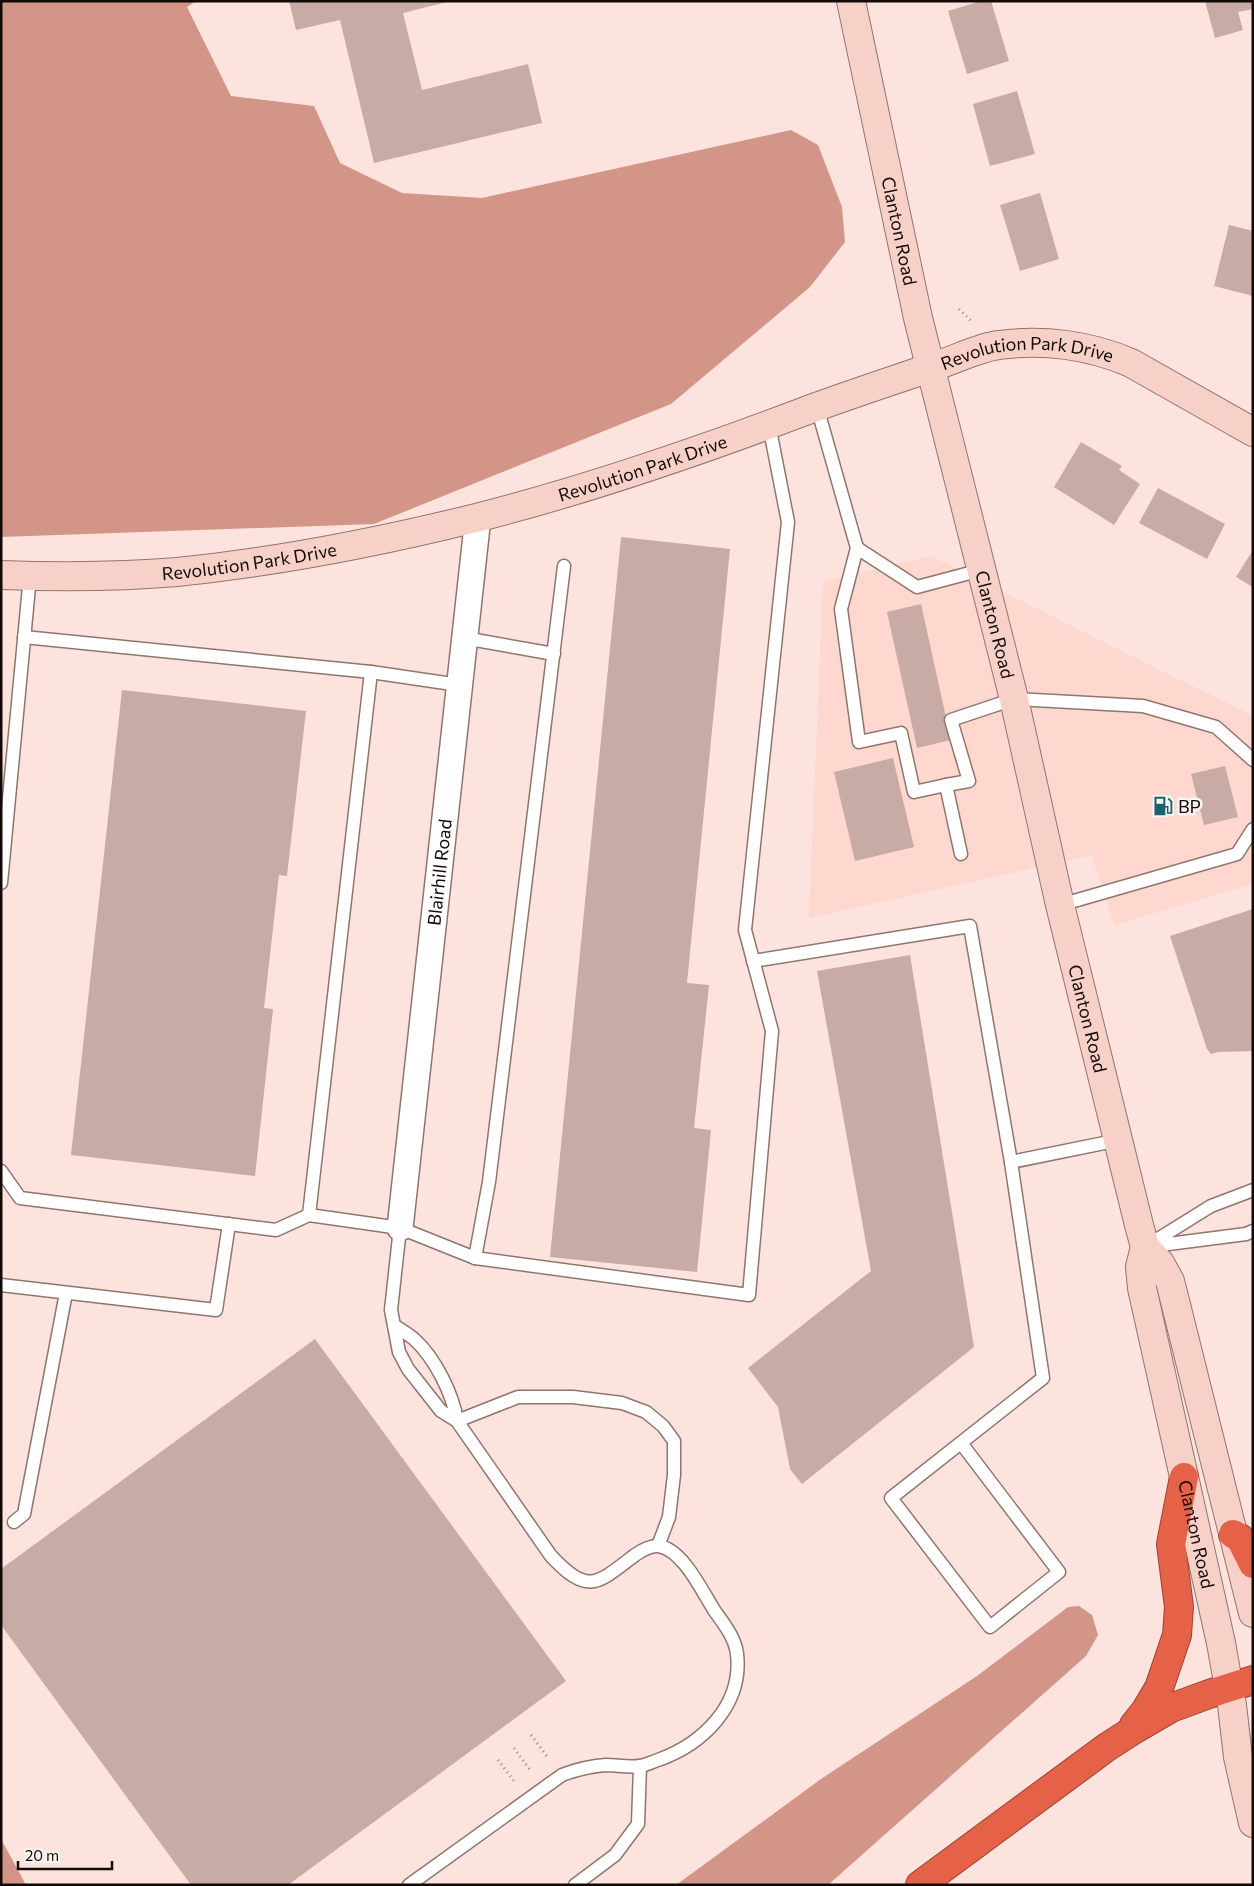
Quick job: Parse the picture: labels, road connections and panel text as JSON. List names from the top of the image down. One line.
{"streets":{"main road":["Clanton Road","Revolution Park Drive"],"street":["Blairhill Road"]},"crossings":[["Clanton Road","Revolution Park Drive"],["Revolution Park Drive","Blairhill Road"]],"places":{"fuel station":["BP"]},"scale_bar":"20 m"}
